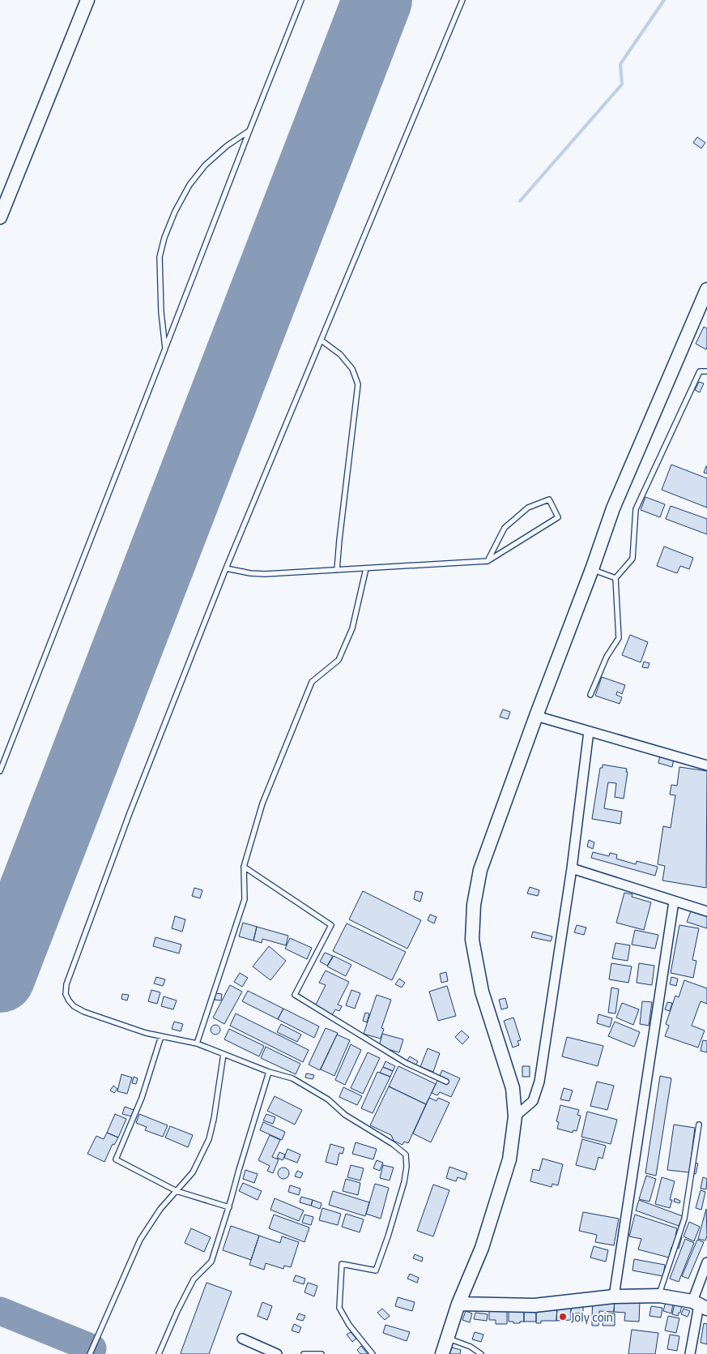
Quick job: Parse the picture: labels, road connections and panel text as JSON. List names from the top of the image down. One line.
{"places":["Joly coin"]}
